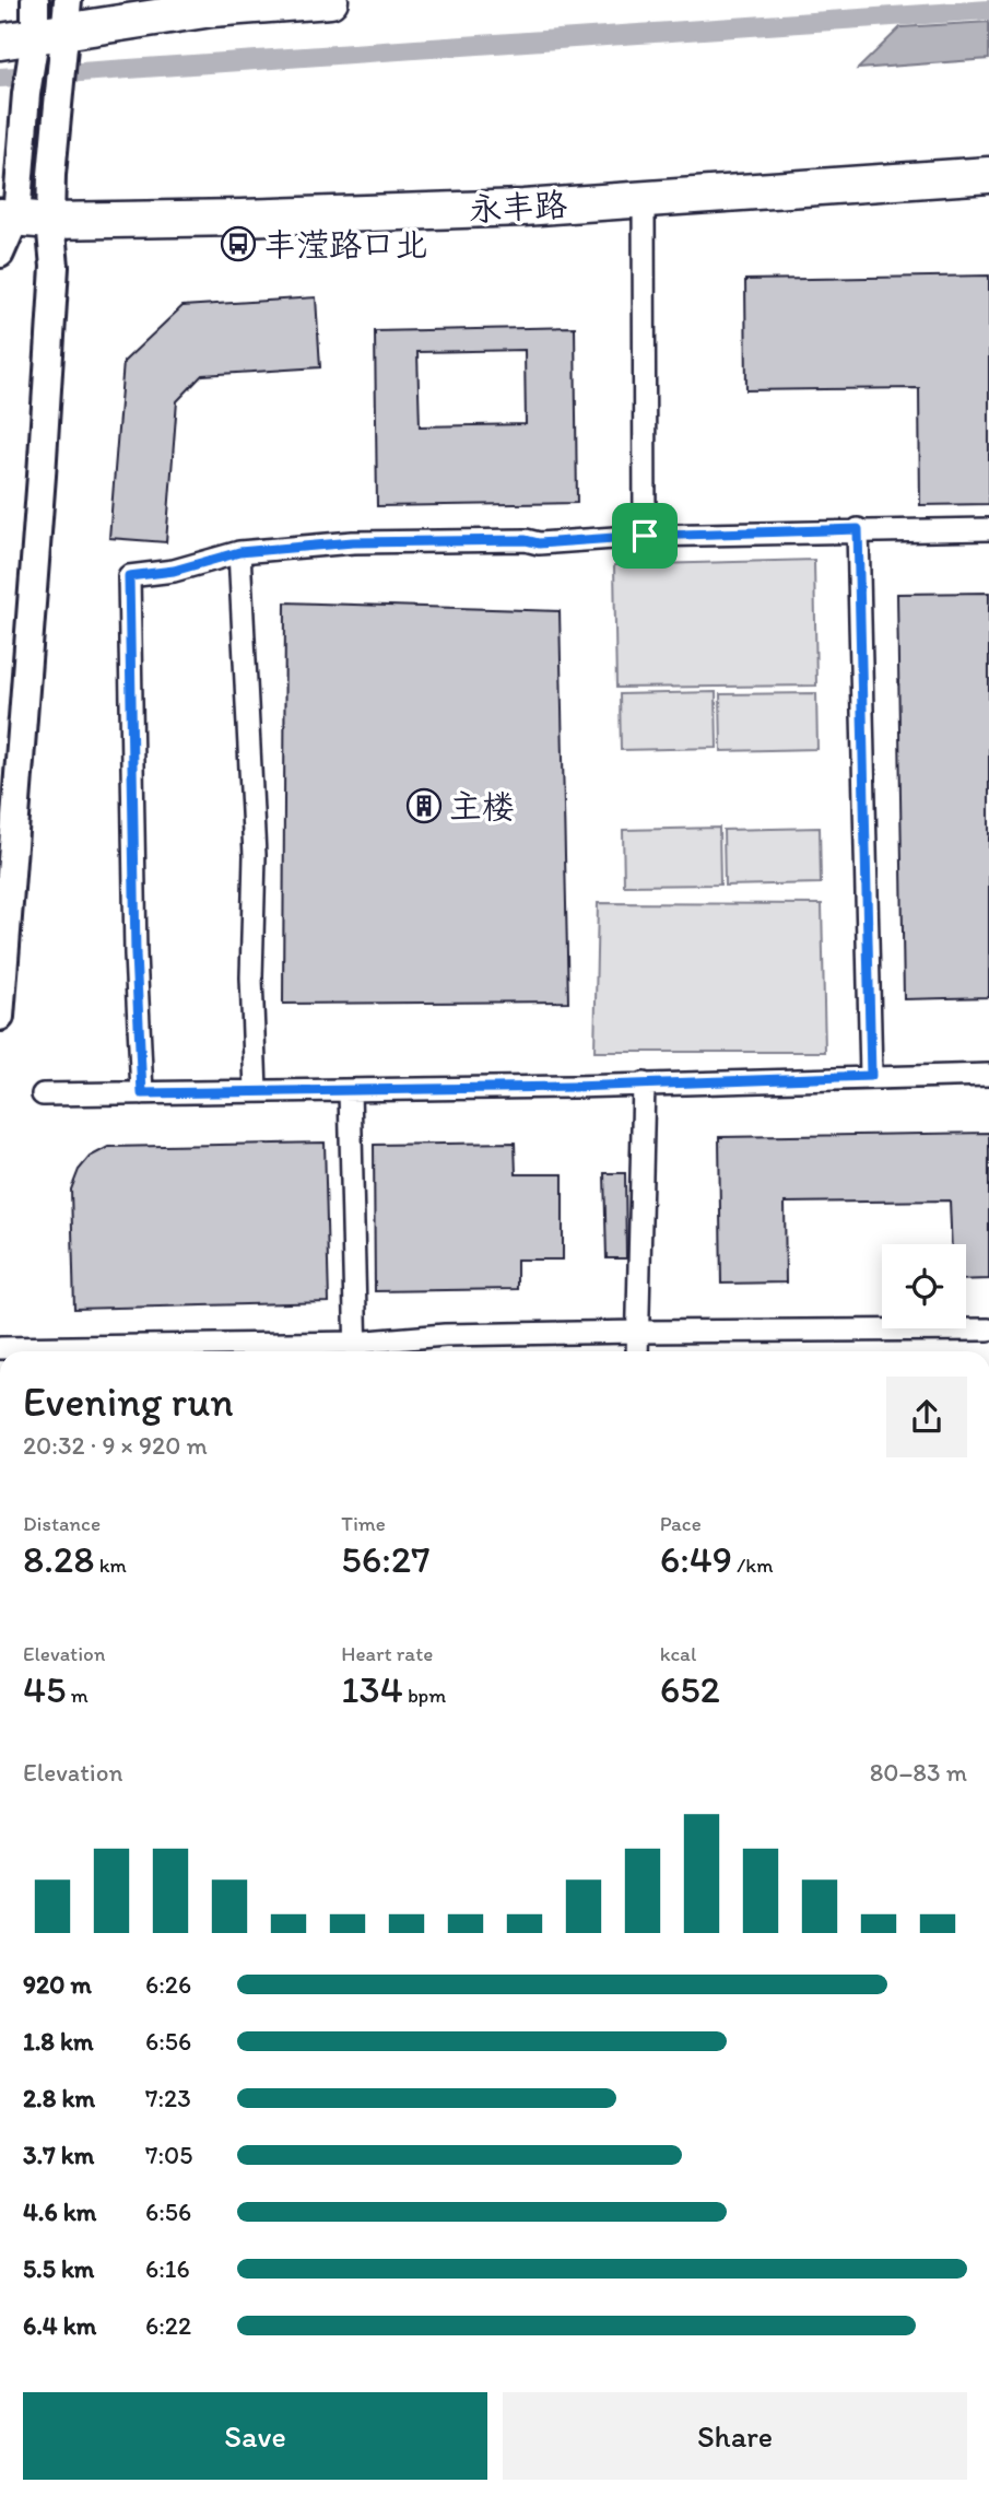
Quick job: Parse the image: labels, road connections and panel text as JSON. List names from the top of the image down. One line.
{"streets":{"main road":["永丰路"]},"places":{"bus stop":["丰滢路口北"],"building":["主楼"]},"page":{"heading":["Evening run","20:32 · 9 × 920 m"],"stats":[["Distance","8.28 km"],["Time","56:27"],["Pace","6:49 /km"],["Elevation","45 m"],["Heart rate","134 bpm"],["kcal","652"]],"chart":["Elevation","80–83 m"],"list":[{"name":"920 m","note":"6:26"},{"name":"1.8 km","note":"6:56"},{"name":"2.8 km","note":"7:23"},{"name":"3.7 km","note":"7:05"},{"name":"4.6 km","note":"6:56"},{"name":"5.5 km","note":"6:16"},{"name":"6.4 km","note":"6:22"}],"buttons":["Save","Share"]}}
